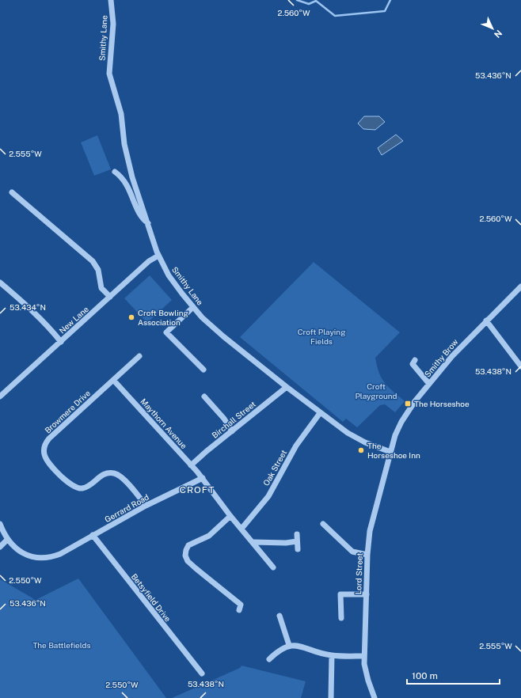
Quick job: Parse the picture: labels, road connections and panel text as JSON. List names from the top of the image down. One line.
{"streets":{"street":["Smithy Lane","New Lane","Smithy Brow","Browmere Drive","Birchall Street","Maythorn Avenue","Oak Street","Gerrard Road","Lord Street","Betsyfield Drive"]},"crossings":[["Smithy Lane","New Lane"],["Smithy Lane","Smithy Brow"],["Smithy Lane","Birchall Street"],["Smithy Lane","Oak Street"],["Smithy Lane","Lord Street"],["Smithy Brow","Lord Street"],["Browmere Drive","Maythorn Avenue"],["Browmere Drive","Gerrard Road"],["Birchall Street","Maythorn Avenue"],["Maythorn Avenue","Oak Street"],["Maythorn Avenue","Gerrard Road"],["Gerrard Road","Betsyfield Drive"]],"districts":["CROFT"],"parks":["Croft Playing Fields","Croft Playground","The Battlefields"],"places":{"other":["Croft Bowling Association","The Horseshoe Inn"],"transit":["The Horseshoe"]},"scale_bar":"100 m","north":"bottom right","coordinates":["2.560°W","53.436°N","2.555°W","53.434°N","53.438°N","2.550°W"]}
